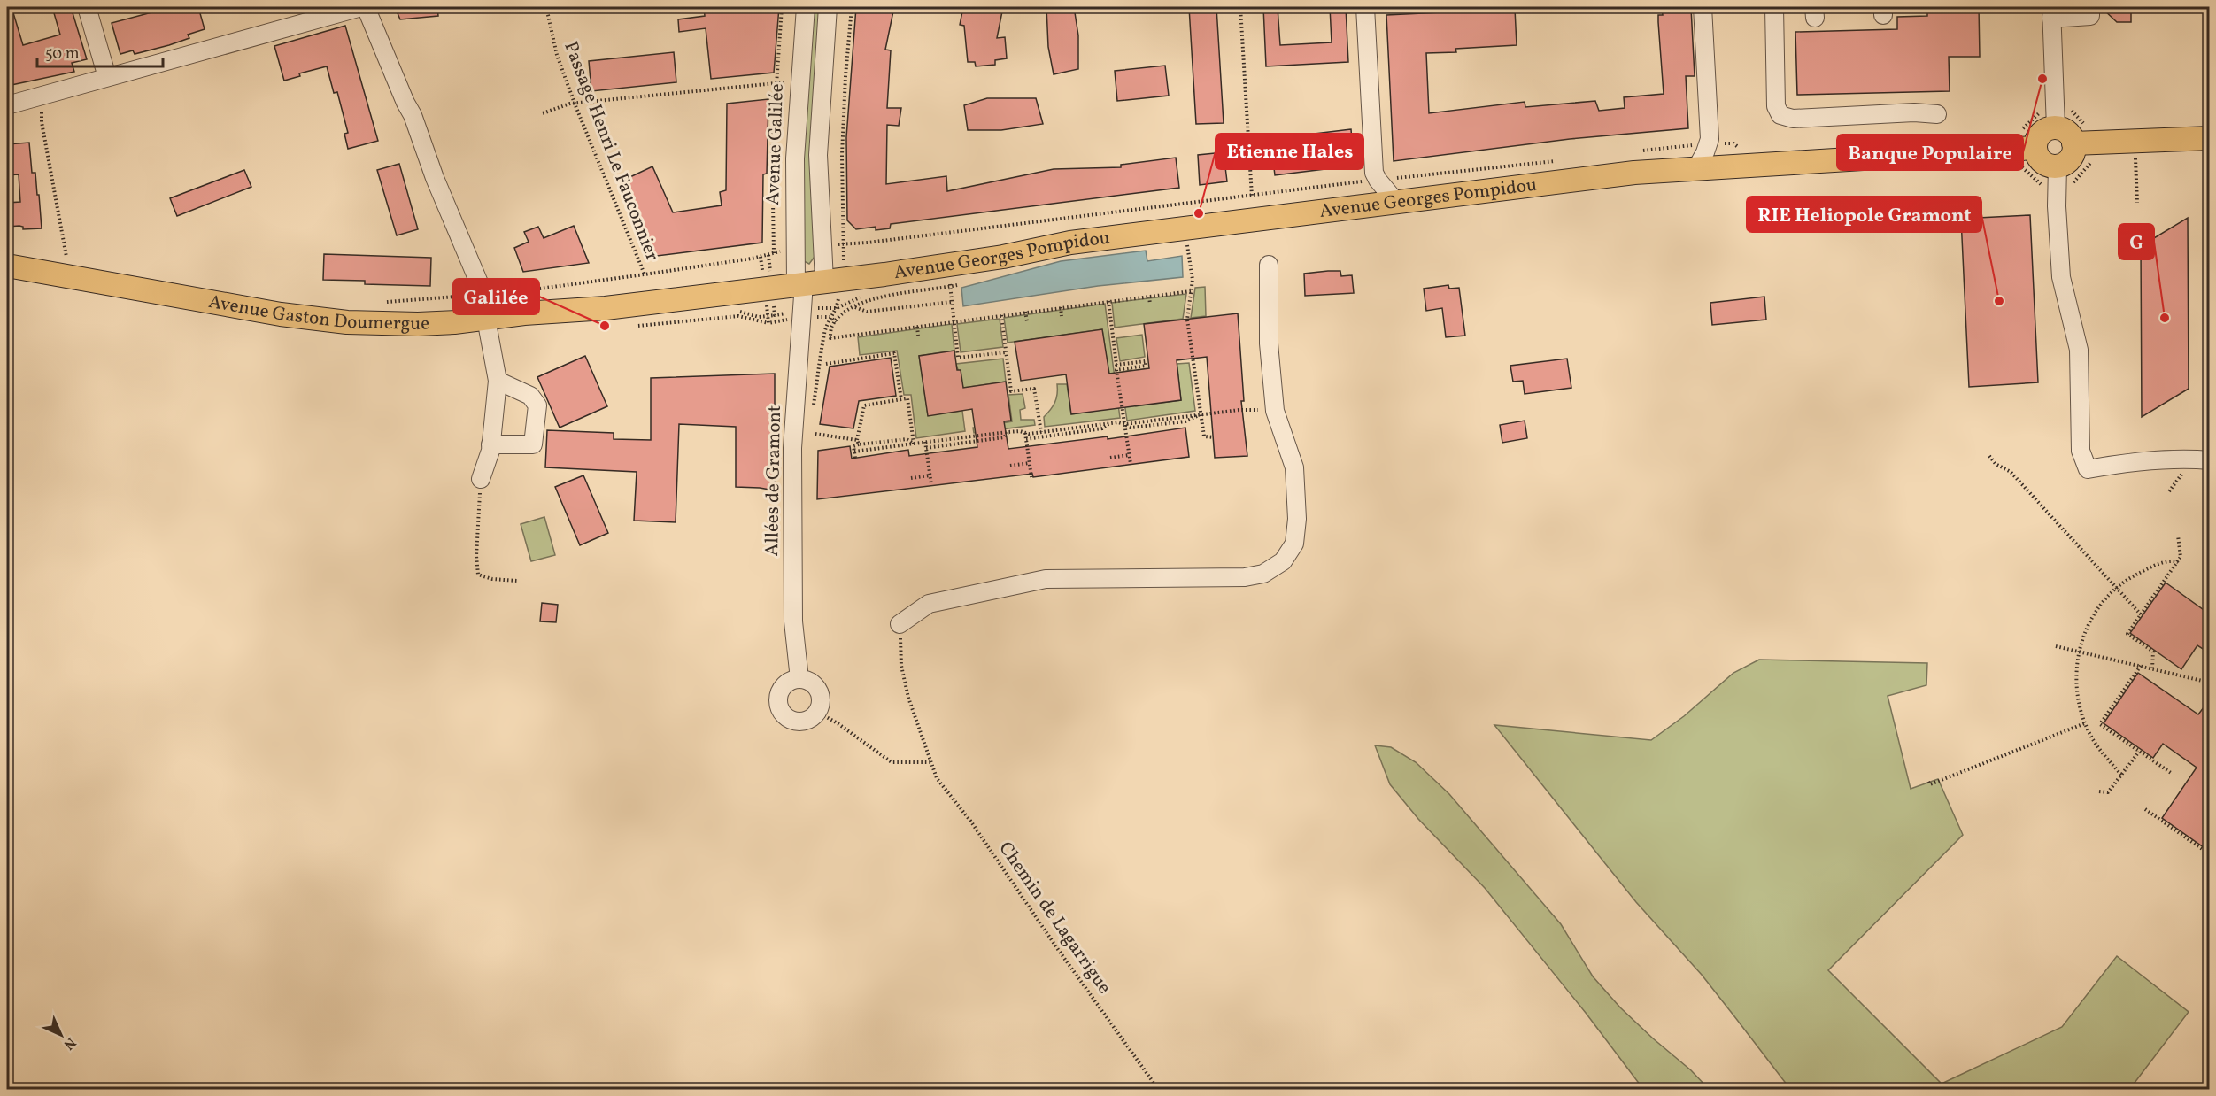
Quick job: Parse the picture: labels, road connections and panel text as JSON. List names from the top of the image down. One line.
{"streets":{"main road":["Avenue Georges Pompidou","Avenue Gaston Doumergue"],"street":["Avenue Galilée","Allées de Gramont"],"path":["Passage Henri Le Fauconnier","Chemin de Lagarrigue"]},"crossings":[["Avenue Galilée","Avenue Georges Pompidou"],["Avenue Galilée","Avenue Gaston Doumergue"],["Avenue Galilée","Allées de Gramont"],["Avenue Georges Pompidou","Avenue Gaston Doumergue"],["Avenue Georges Pompidou","Allées de Gramont"],["Avenue Gaston Doumergue","Allées de Gramont"]],"places":["Banque Populaire","Etienne Hales","RIE Heliopole Gramont","G","Galilée"],"scale_bar":"50 m","north":"bottom right"}
